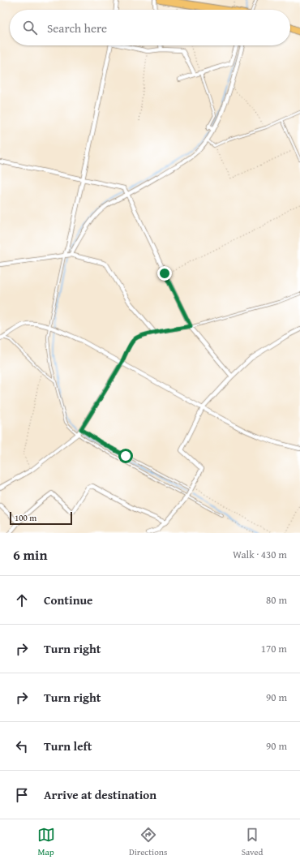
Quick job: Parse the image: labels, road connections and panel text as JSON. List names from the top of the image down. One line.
{"scale_bar":"100 m","page":{"search":"Search here","scale":"100 m","heading":["6 min","Walk · 430 m"],"list":[["Continue","80 m"],["Turn right","170 m"],["Turn right","90 m"],["Turn left","90 m"],"Arrive at destination"],"nav":["Map","Directions","Saved"]}}
